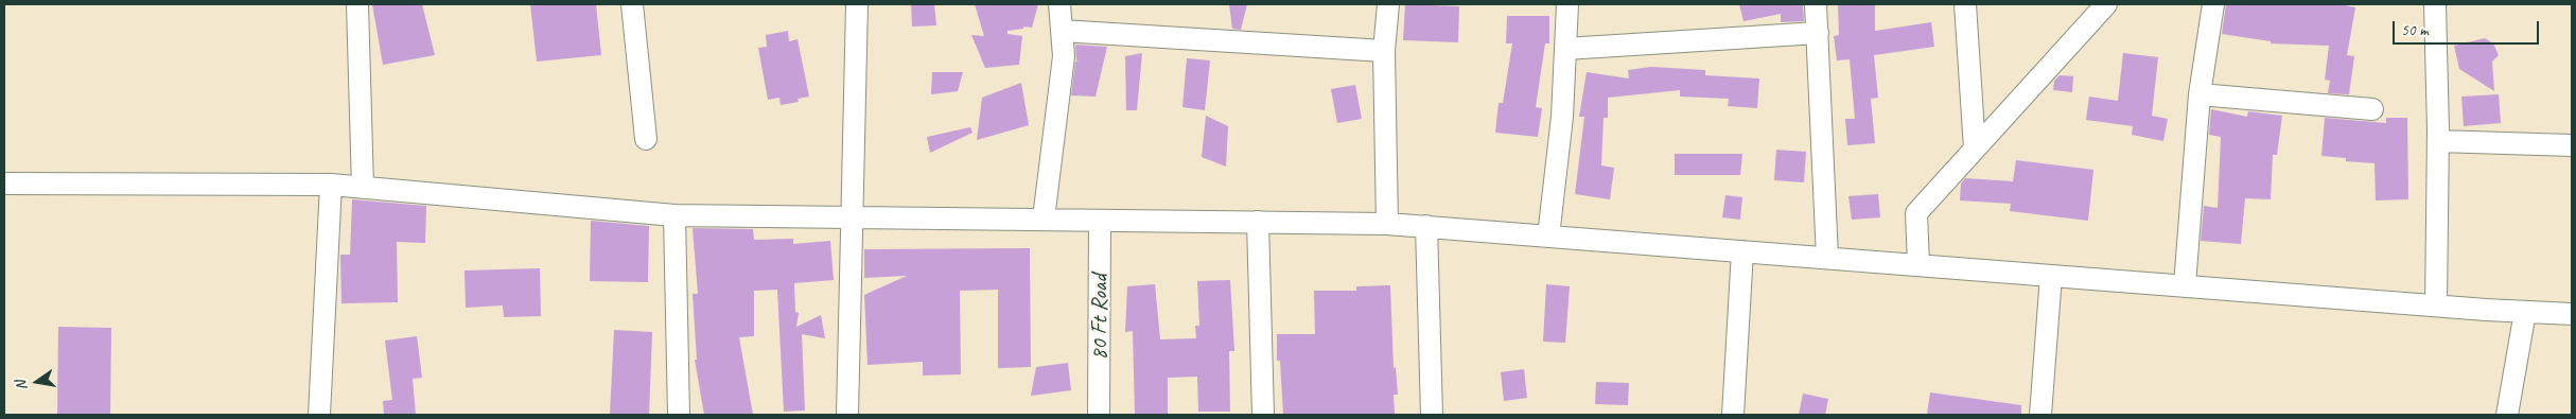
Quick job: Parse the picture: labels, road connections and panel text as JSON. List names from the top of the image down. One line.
{"streets":{"street":["80 Ft Road"]},"scale_bar":"50 m","north":"left"}
